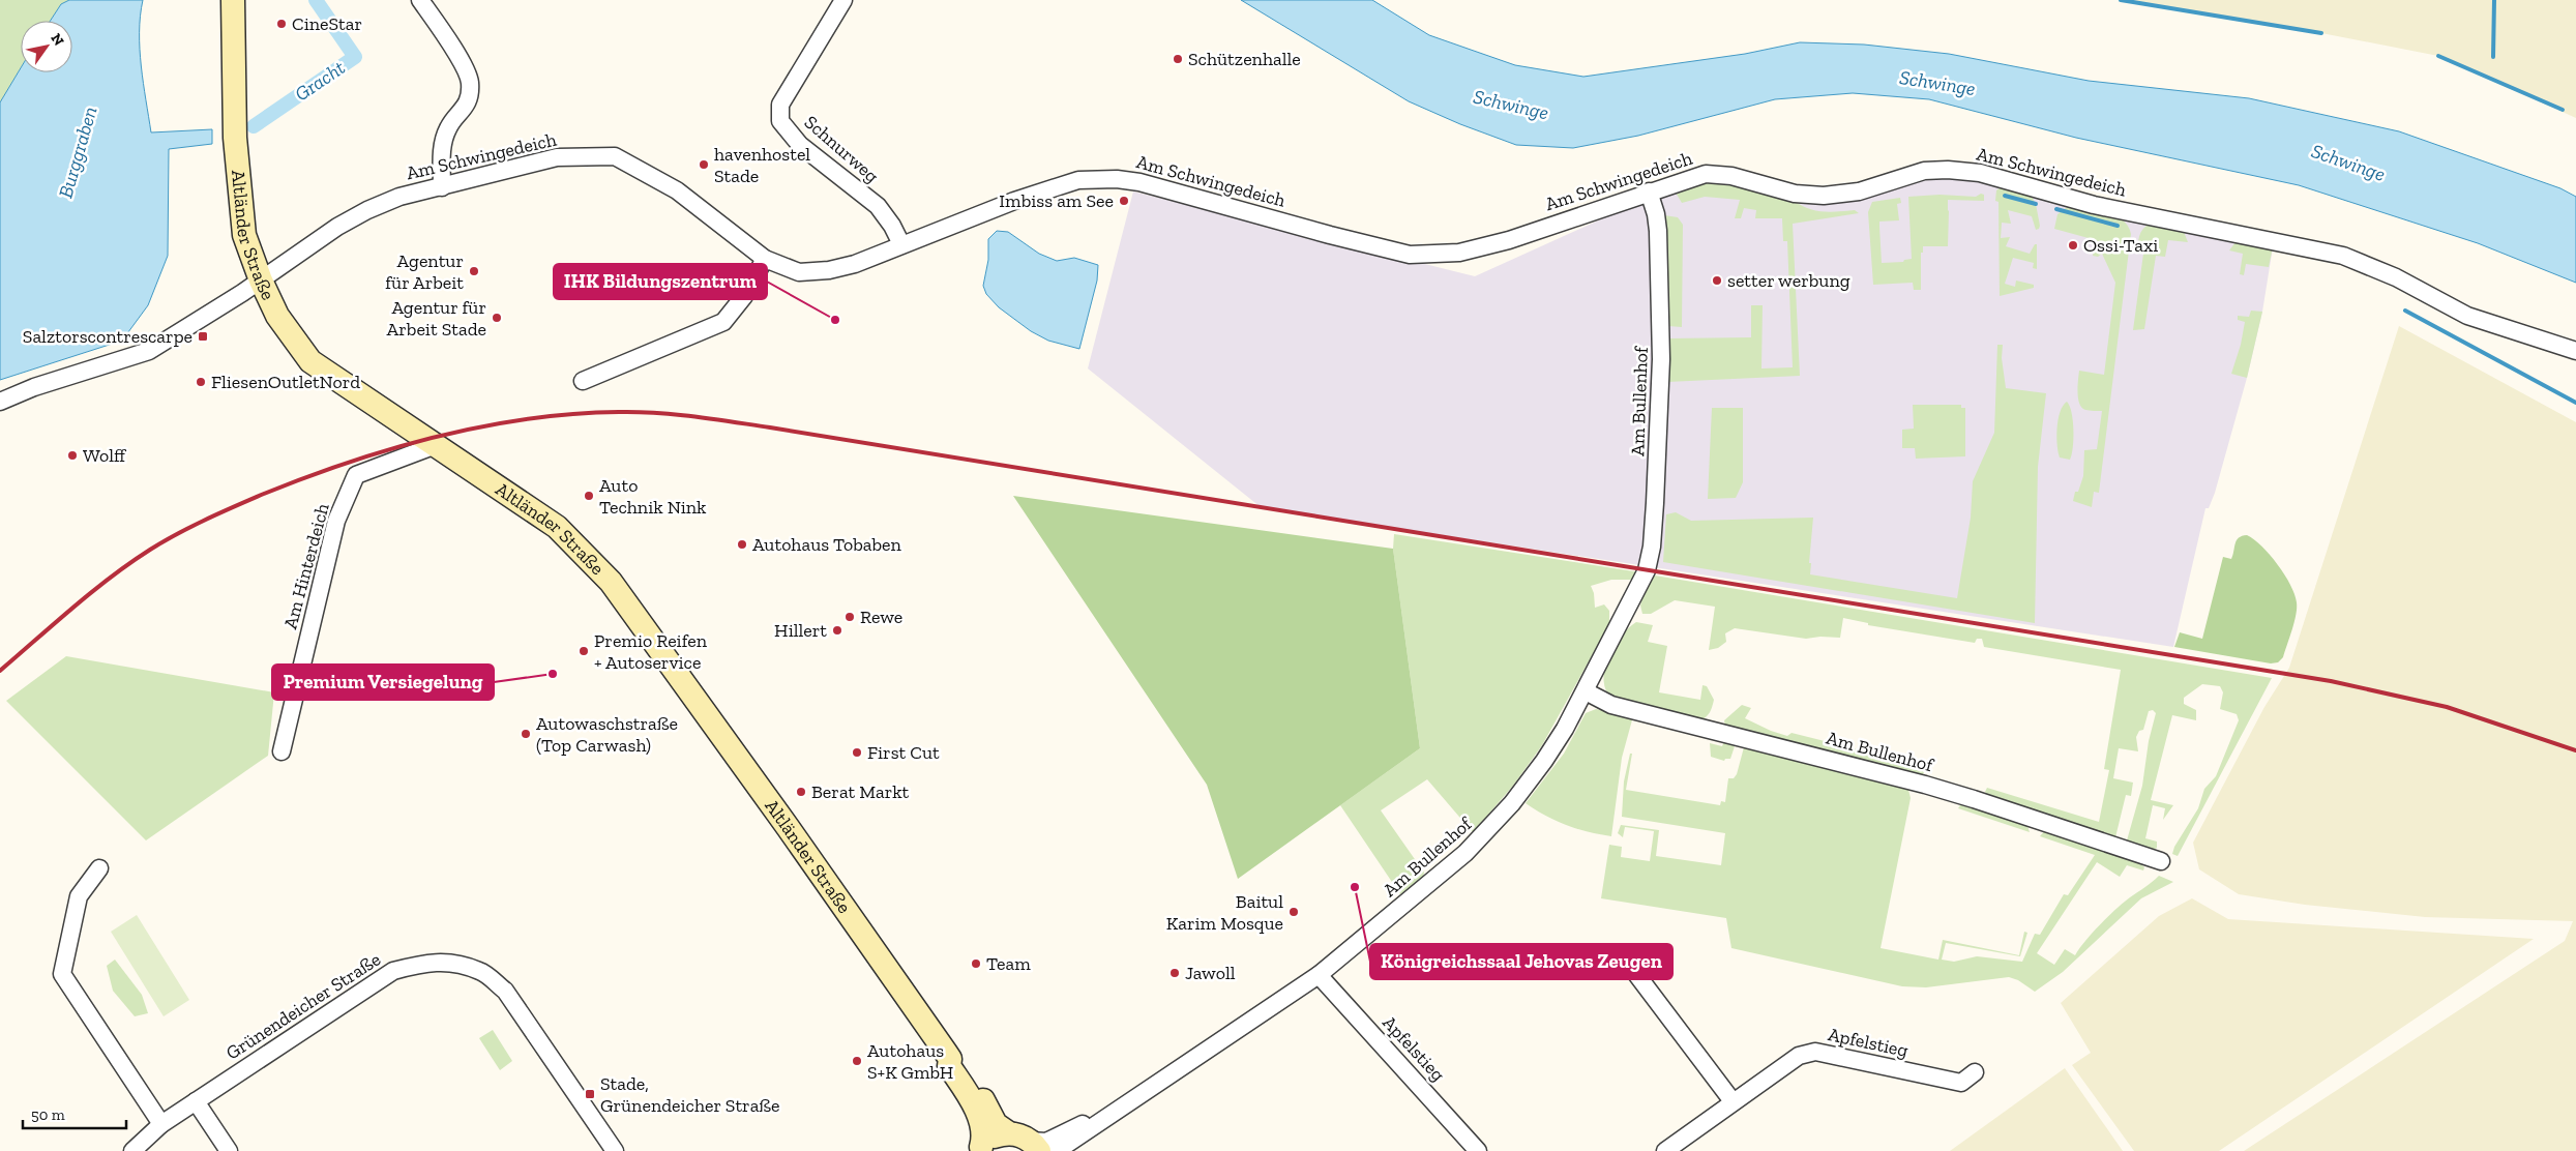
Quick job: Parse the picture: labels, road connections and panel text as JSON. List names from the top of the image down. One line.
{"streets":{"main road":["Altländer Straße"],"street":["Schnurweg","Am Schwingedeich","Am Bullenhof","Am Hinterdeich","Grünendeicher Straße","Apfelstieg"]},"crossings":[["Schnurweg","Am Schwingedeich"],["Am Schwingedeich","Altländer Straße"],["Am Schwingedeich","Am Bullenhof"],["Altländer Straße","Am Bullenhof"],["Altländer Straße","Am Hinterdeich"],["Am Bullenhof","Apfelstieg"]],"water":["Gracht","Schwinge","Burggraben"],"places":{"other":["CineStar","Schützenhalle","havenhostel Stade","Imbiss am See","Ossi-Taxi","Agentur für Arbeit","setter werbung","Agentur für Arbeit Stade","IHK Bildungszentrum","FliesenOutletNord","Wolff","Auto Technik Nink","Autohaus Tobaben","Rewe","Hillert","Premio Reifen + Autoservice","Premium Versiegelung","Autowaschstraße (Top Carwash)","First Cut","Berat Markt","Königreichssaal Jehovas Zeugen","Baitul Karim Mosque","Team","Jawoll","Autohaus S+K GmbH"],"transit":["Salztorscontrescarpe","Stade, Grünendeicher Straße"]},"scale_bar":"50 m","north":"top right"}
